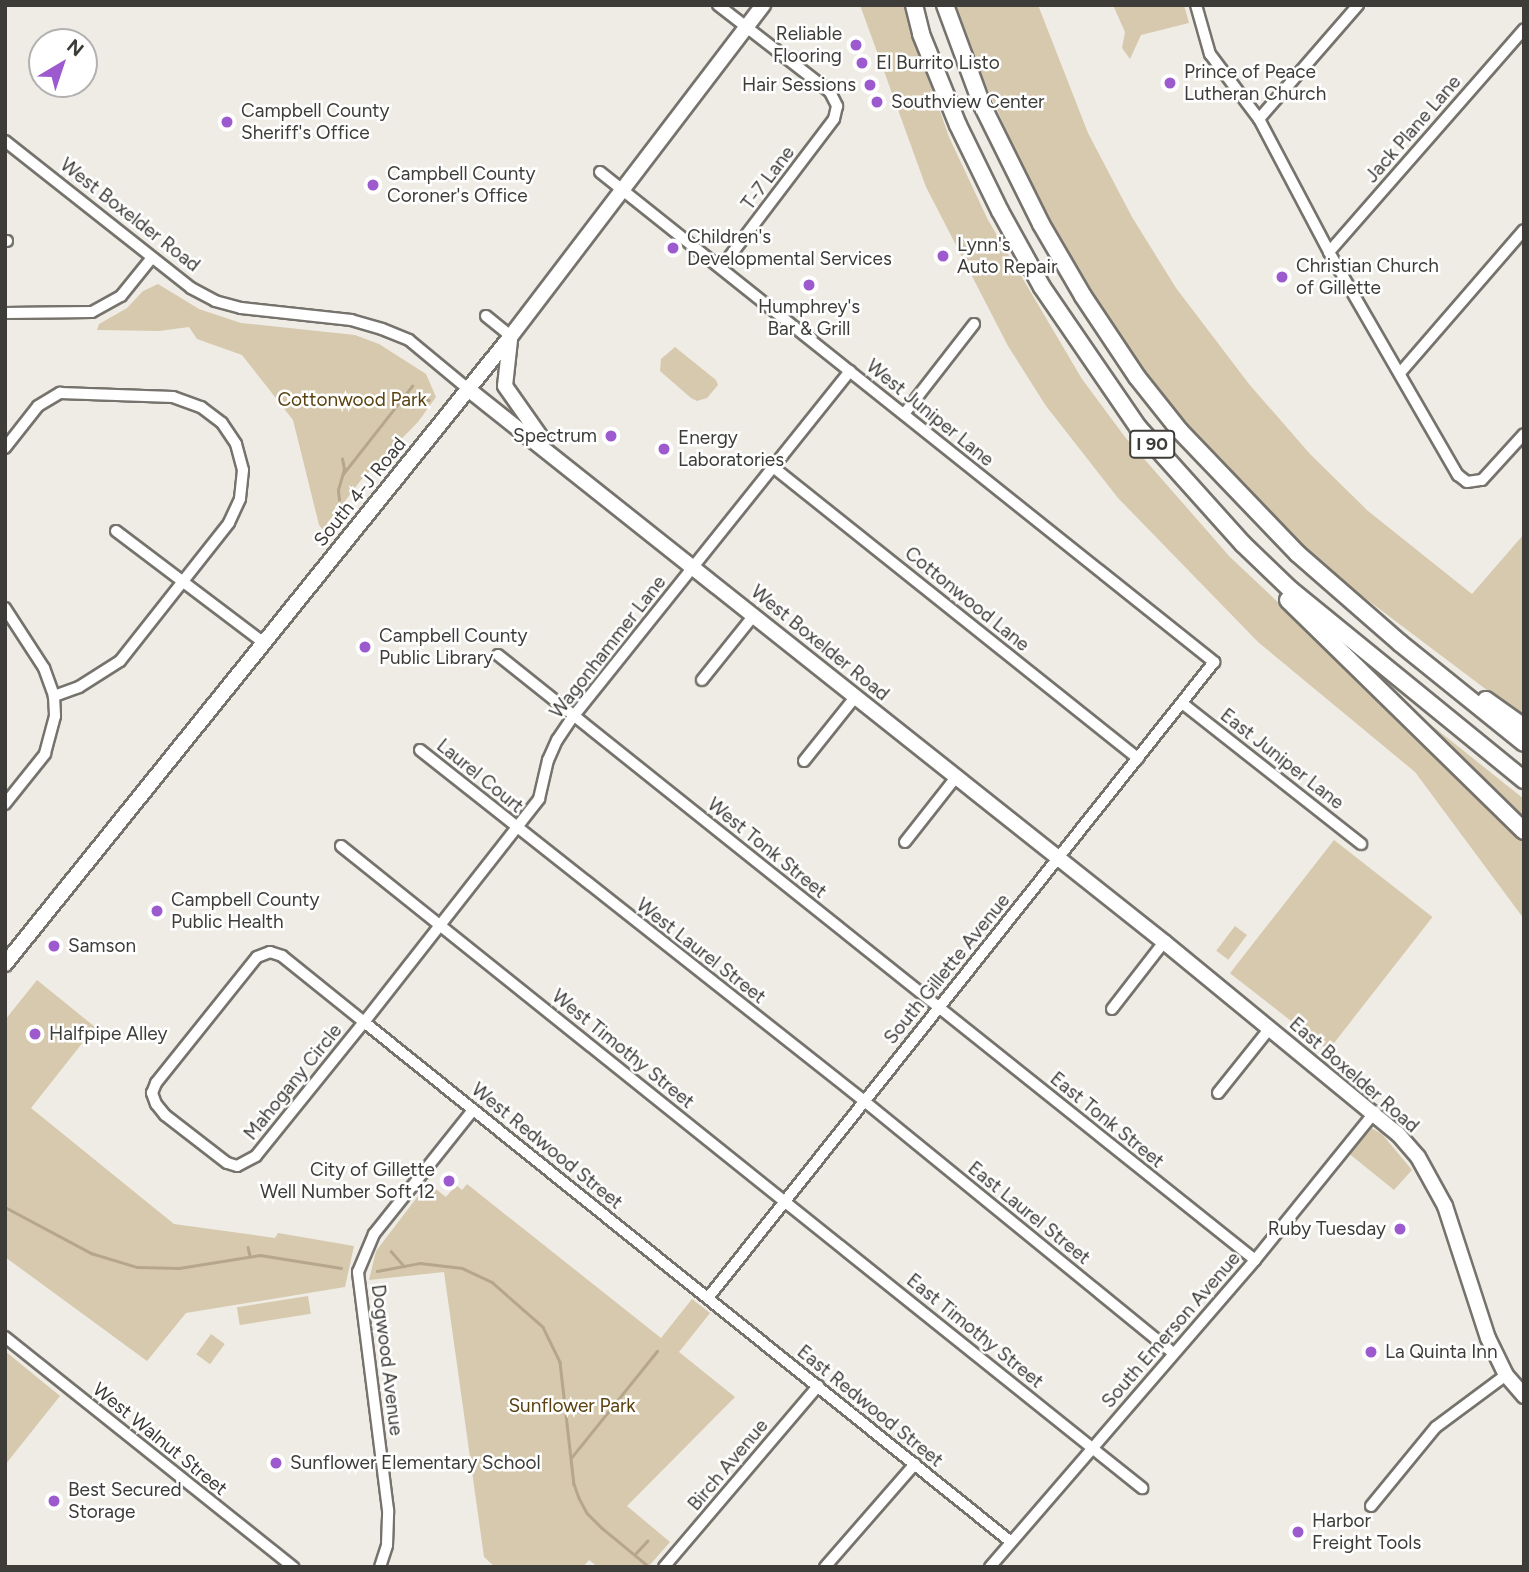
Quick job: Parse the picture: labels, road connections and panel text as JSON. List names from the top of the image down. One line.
{"streets":{"highway":["I 90"],"main road":["West Boxelder Road","South 4-J Road","East Boxelder Road"],"street":["Jack Plane Lane","T-7 Lane","West Juniper Lane","Cottonwood Lane","Wagonhammer Lane","East Juniper Lane","Laurel Court","West Tonk Street","West Laurel Street","South Gillette Avenue","West Timothy Street","Mahogany Circle","East Tonk Street","West Redwood Street","East Laurel Street","South Emerson Avenue","East Timothy Street","Dogwood Avenue","East Redwood Street","West Walnut Street","Birch Avenue"]},"crossings":[["T-7 Lane","West Juniper Lane"],["T-7 Lane","South 4-J Road"],["West Boxelder Road","South 4-J Road"],["West Boxelder Road","Wagonhammer Lane"],["West Boxelder Road","South Gillette Avenue"],["West Boxelder Road","East Boxelder Road"],["West Juniper Lane","South 4-J Road"],["West Juniper Lane","Wagonhammer Lane"],["West Juniper Lane","South Gillette Avenue"],["Cottonwood Lane","Wagonhammer Lane"],["Cottonwood Lane","South Gillette Avenue"],["Wagonhammer Lane","Laurel Court"],["Wagonhammer Lane","West Tonk Street"],["Wagonhammer Lane","West Laurel Street"],["Wagonhammer Lane","West Timothy Street"],["Wagonhammer Lane","Mahogany Circle"],["Wagonhammer Lane","West Redwood Street"],["East Juniper Lane","South Gillette Avenue"],["Laurel Court","West Laurel Street"],["West Tonk Street","South Gillette Avenue"],["West Tonk Street","East Tonk Street"],["West Laurel Street","South Gillette Avenue"],["West Laurel Street","East Laurel Street"],["South Gillette Avenue","West Timothy Street"],["South Gillette Avenue","East Boxelder Road"],["South Gillette Avenue","East Tonk Street"],["South Gillette Avenue","West Redwood Street"],["South Gillette Avenue","East Laurel Street"],["South Gillette Avenue","East Timothy Street"],["South Gillette Avenue","East Redwood Street"],["West Timothy Street","East Timothy Street"],["East Boxelder Road","South Emerson Avenue"],["Mahogany Circle","West Redwood Street"],["East Tonk Street","South Emerson Avenue"],["West Redwood Street","Dogwood Avenue"],["West Redwood Street","East Redwood Street"],["East Laurel Street","South Emerson Avenue"],["South Emerson Avenue","East Timothy Street"],["South Emerson Avenue","East Redwood Street"],["East Redwood Street","Birch Avenue"]],"parks":["Cottonwood Park","Sunflower Park"],"places":["Reliable Flooring","El Burrito Listo","Prince of Peace Lutheran Church","Hair Sessions","Southview Center","Campbell County Sheriff's Office","Campbell County Coroner's Office","Children's Developmental Services","Lynn's Auto Repair","Christian Church of Gillette","Humphrey's Bar & Grill","Spectrum","Energy Laboratories","Campbell County Public Library","Campbell County Public Health","Samson","Halfpipe Alley","City of Gillette Well Number Soft 12","Ruby Tuesday","La Quinta Inn","Sunflower Elementary School","Best Secured Storage","Harbor Freight Tools"],"north":"top right"}
